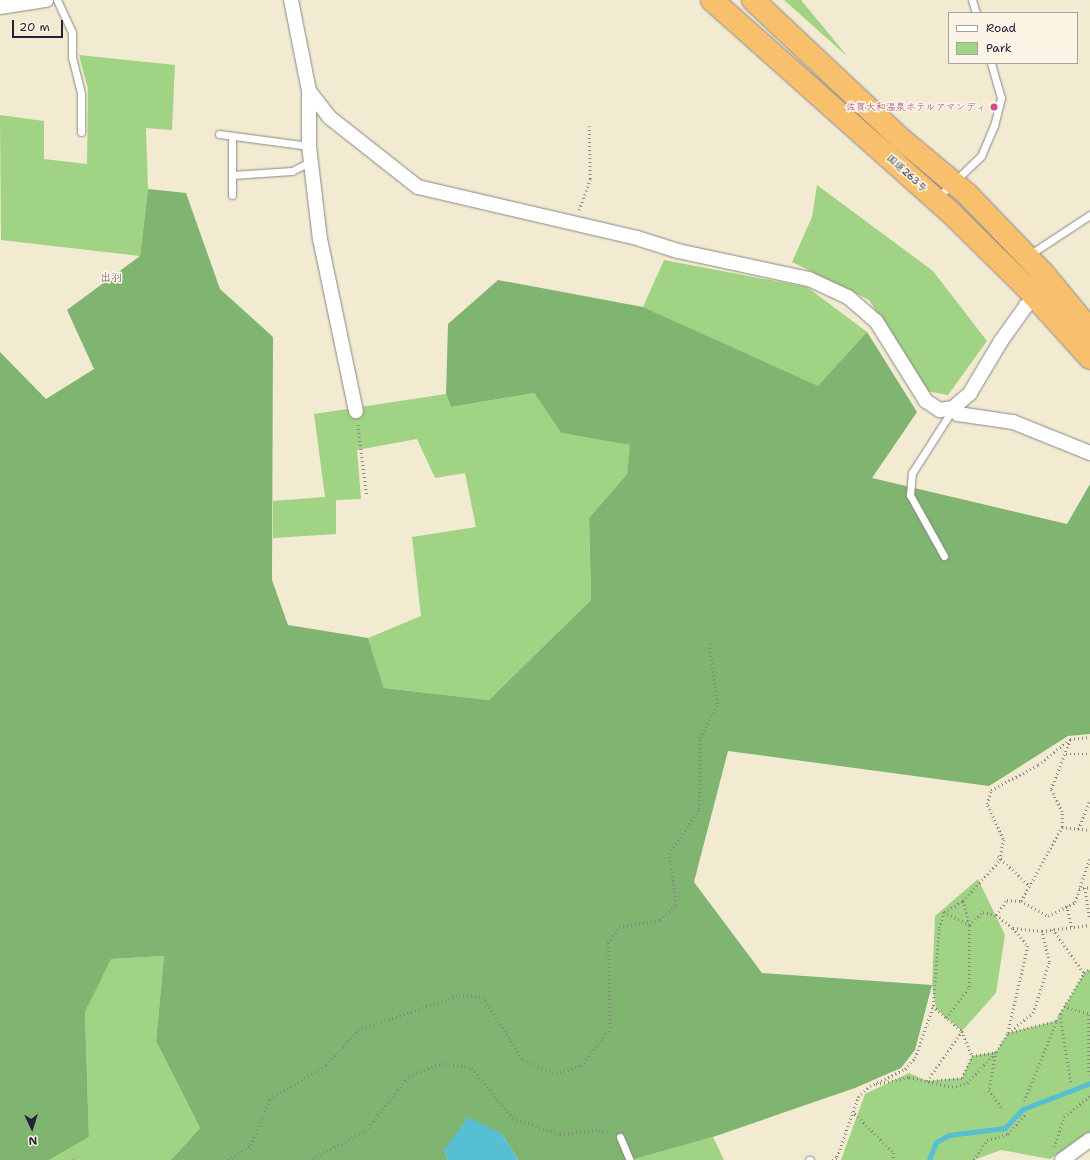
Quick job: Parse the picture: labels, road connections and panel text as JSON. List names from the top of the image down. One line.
{"streets":{"highway":["国道263号"]},"districts":["出羽"],"places":["佐賀大和温泉ホテルアマンディ"],"legend":["Road","Park"],"scale_bar":"20 m","north":"bottom"}
